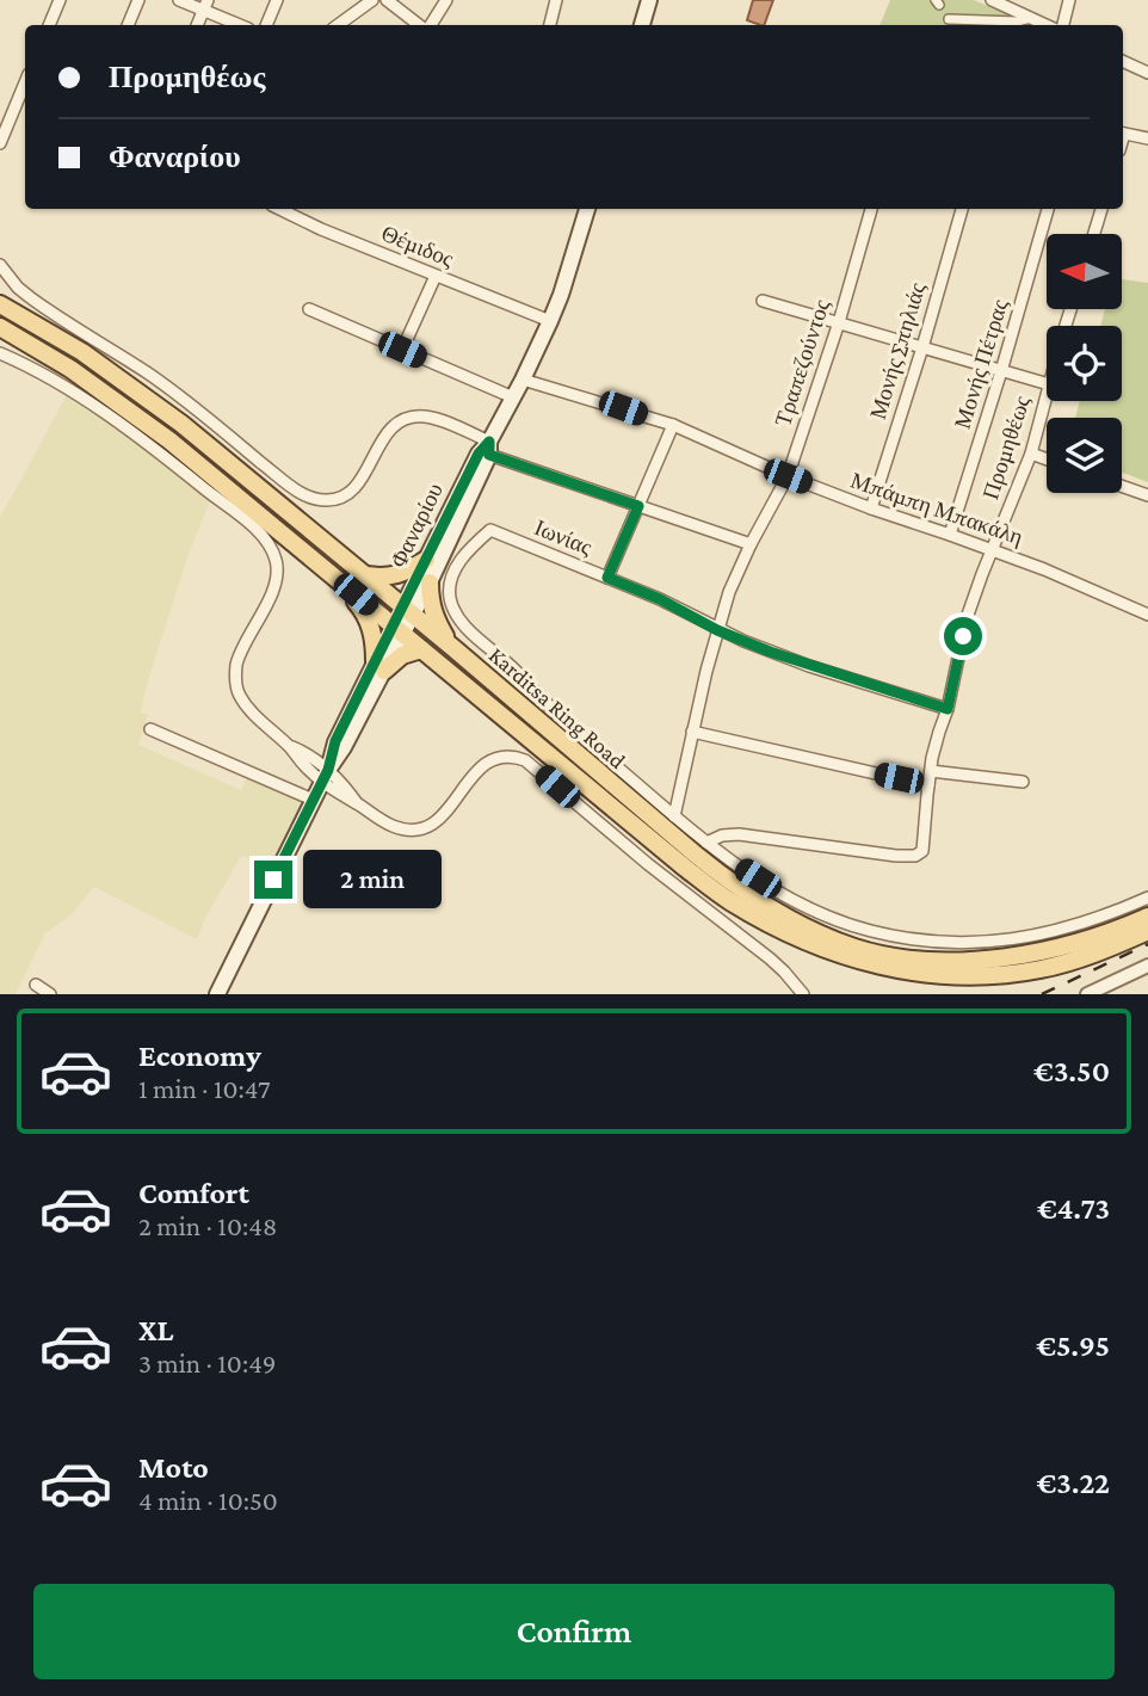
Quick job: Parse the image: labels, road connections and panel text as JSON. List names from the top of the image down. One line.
{"streets":{"main road":["Φαναρίου","Karditsa Ring Road"],"street":["Θέμιδος","Μονής Σπηλιάς","Τραπεζούντος","Μονής Πέτρας","Προμηθέως","Μπάμπη Μπακάλη","Ιωνίας"]},"crossings":[["Θέμιδος","Φαναρίου"],["Μονής Σπηλιάς","Μπάμπη Μπακάλη"],["Τραπεζούντος","Μπάμπη Μπακάλη"],["Τραπεζούντος","Ιωνίας"],["Μονής Πέτρας","Μπάμπη Μπακάλη"],["Προμηθέως","Μπάμπη Μπακάλη"],["Προμηθέως","Ιωνίας"],["Μπάμπη Μπακάλη","Φαναρίου"],["Φαναρίου","Karditsa Ring Road"]],"north":"left","page":{"banner":["Προμηθέως","Φαναρίου"],"bubble":"2 min","list":[{"name":"Economy","note":"1 min · 10:47","value":"€3.50"},{"name":"Comfort","note":"2 min · 10:48","value":"€4.73"},{"name":"XL","note":"3 min · 10:49","value":"€5.95"},{"name":"Moto","note":"4 min · 10:50","value":"€3.22"}],"buttons":"Confirm"}}
